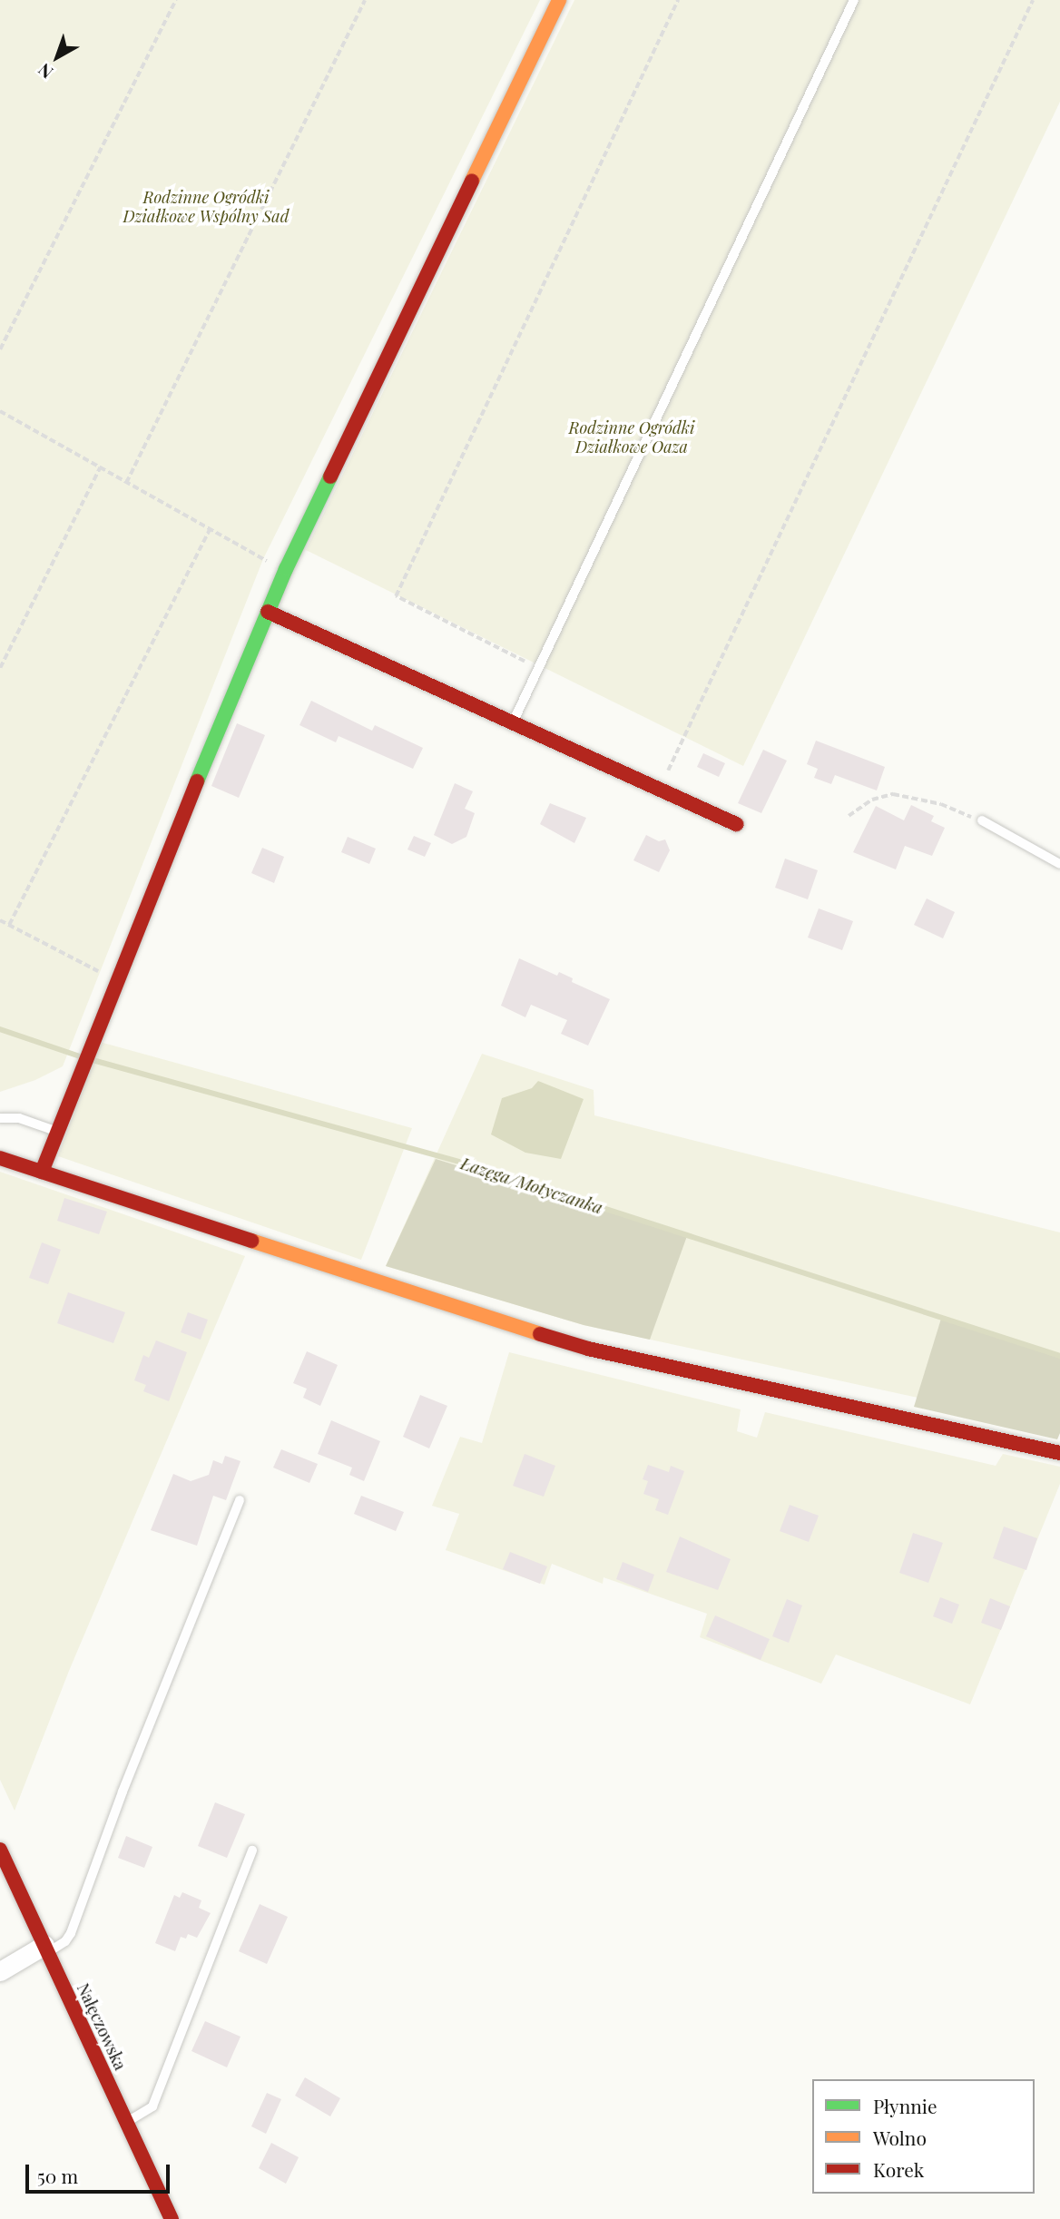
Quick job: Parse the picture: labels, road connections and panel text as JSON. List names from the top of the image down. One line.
{"streets":{"street":["Nałęczowska"]},"water":["Łazęga/Motyczanka"],"parks":["Rodzinne Ogródki Działkowe Wspólny Sad","Rodzinne Ogródki Działkowe Oaza"],"legend":["Płynnie","Wolno","Korek"],"scale_bar":"50 m","north":"bottom left"}
